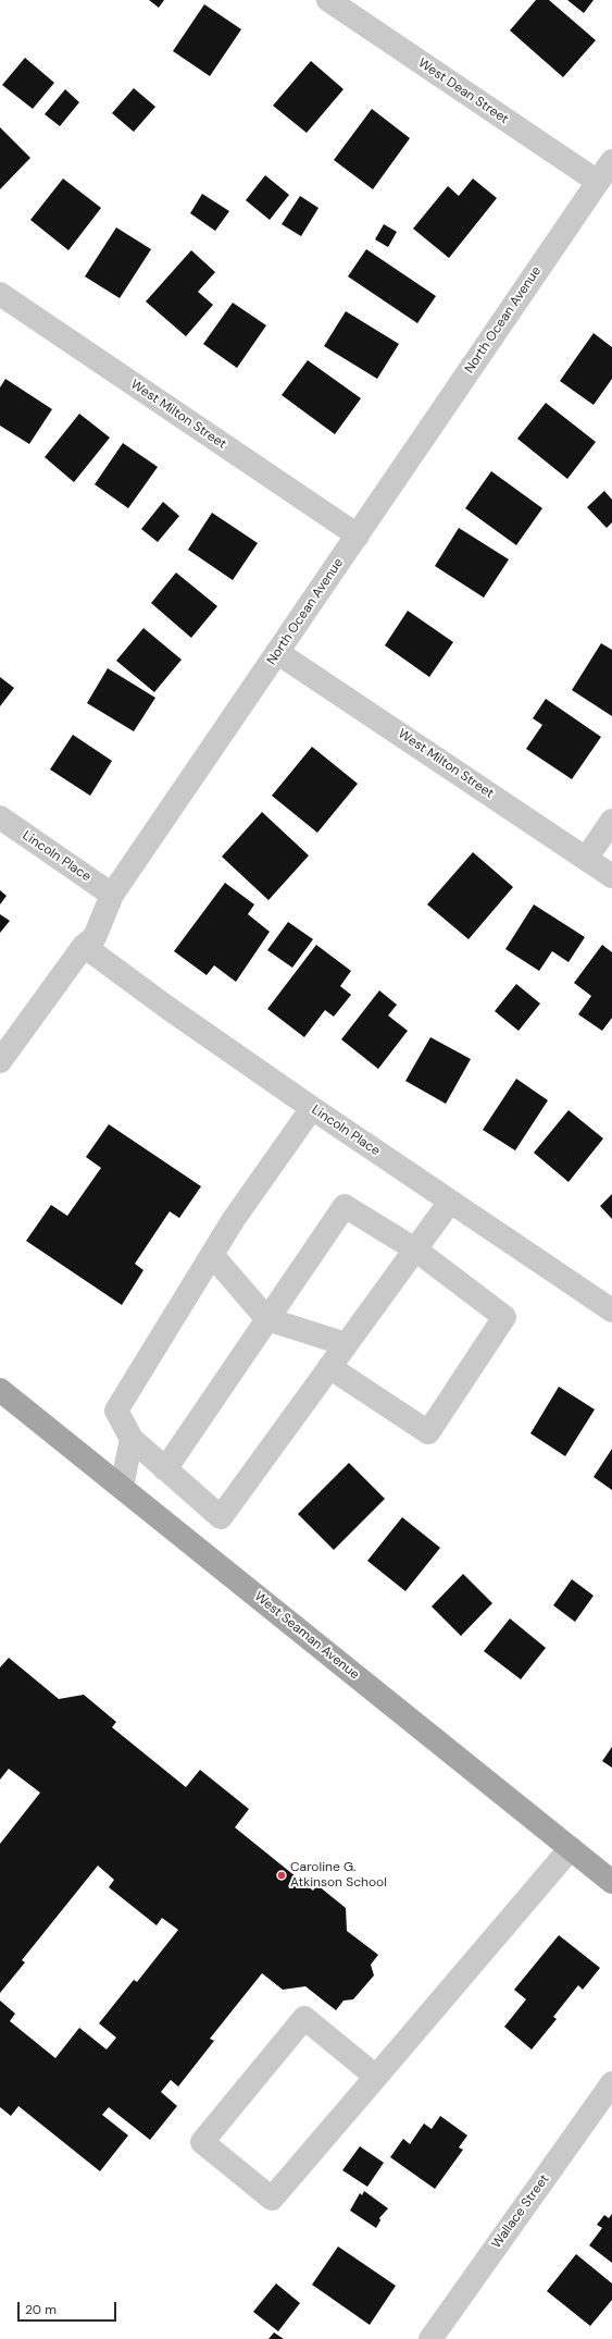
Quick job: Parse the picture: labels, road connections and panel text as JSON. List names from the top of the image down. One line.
{"streets":{"main road":["West Seaman Avenue"],"street":["West Dean Street","North Ocean Avenue","West Milton Street","Lincoln Place","Wallace Street"]},"crossings":[["West Dean Street","North Ocean Avenue"],["North Ocean Avenue","West Milton Street"],["North Ocean Avenue","Lincoln Place"]],"places":["Caroline G. Atkinson School"],"scale_bar":"20 m"}
